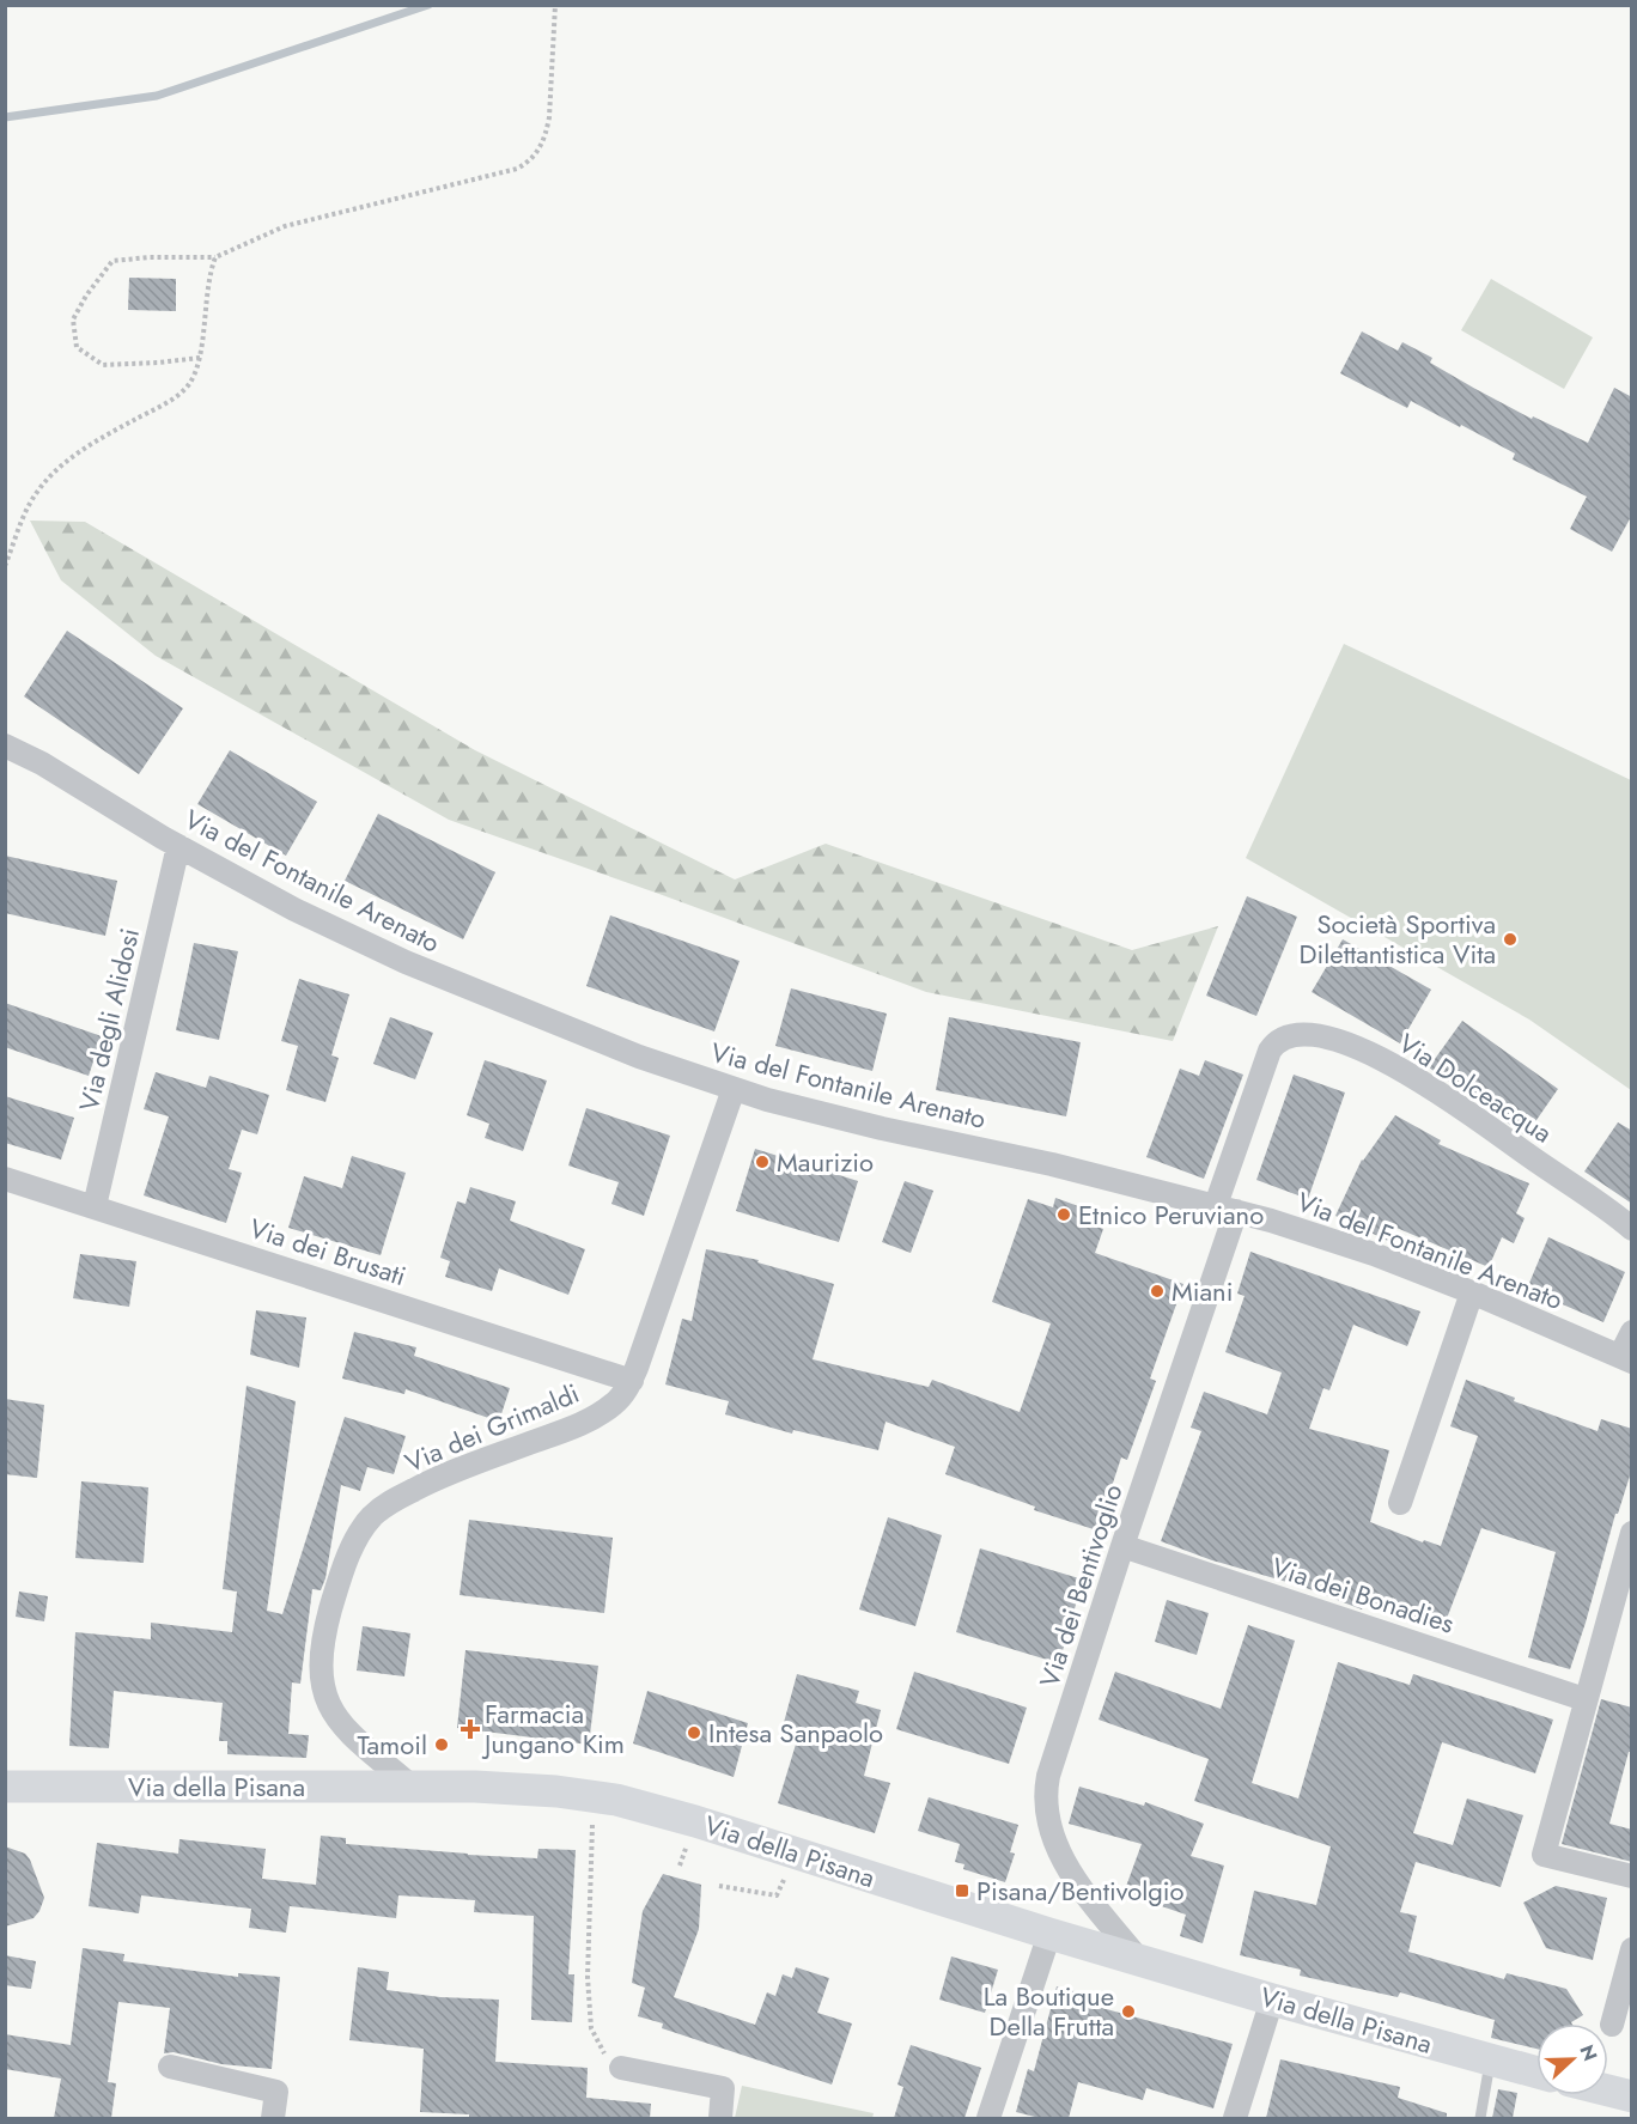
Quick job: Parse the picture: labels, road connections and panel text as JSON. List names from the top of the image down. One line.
{"streets":{"main road":["Via della Pisana"],"street":["Via del Fontanile Arenato","Via degli Alidosi","Via Dolceacqua","Via dei Brusati","Via dei Grimaldi","Via dei Bentivoglio","Via dei Bonadies"]},"crossings":[["Via del Fontanile Arenato","Via degli Alidosi"],["Via del Fontanile Arenato","Via Dolceacqua"],["Via del Fontanile Arenato","Via dei Grimaldi"],["Via del Fontanile Arenato","Via dei Bentivoglio"],["Via degli Alidosi","Via dei Brusati"],["Via Dolceacqua","Via dei Bentivoglio"],["Via dei Brusati","Via dei Grimaldi"],["Via dei Grimaldi","Via della Pisana"],["Via dei Bentivoglio","Via dei Bonadies"],["Via dei Bentivoglio","Via della Pisana"]],"places":{"other":["Società Sportiva Dilettantistica Vita","Maurizio","Etnico Peruviano","Miani","Intesa Sanpaolo","Tamoil","La Boutique Della Frutta"],"health":["Farmacia Jungano Kim"],"transit":["Pisana/Bentivolgio"]},"north":"right"}
